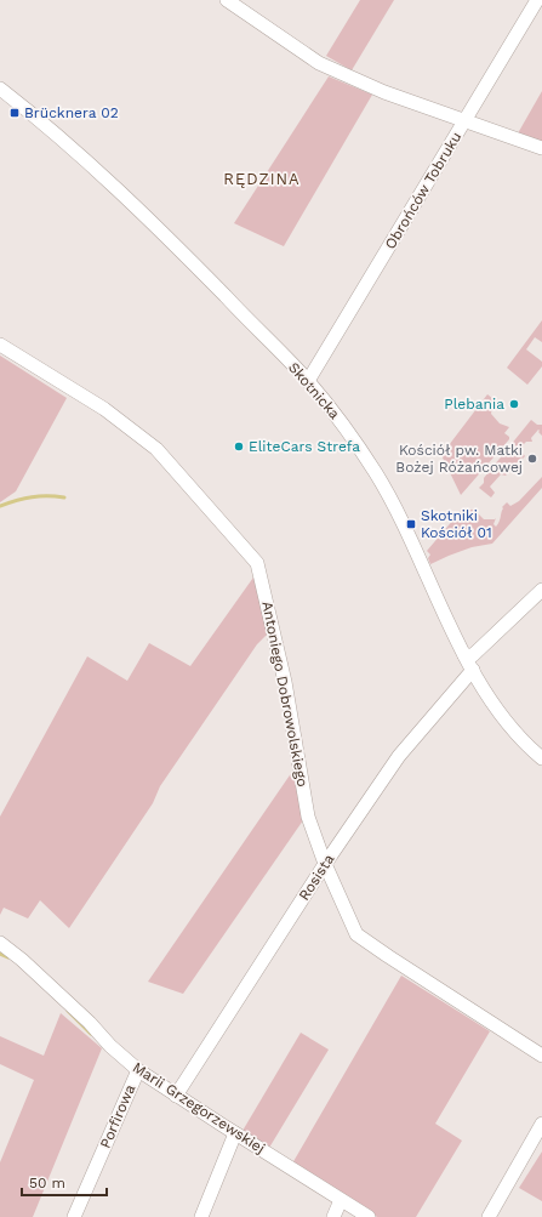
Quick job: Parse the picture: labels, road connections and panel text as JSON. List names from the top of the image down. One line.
{"streets":{"street":["Obrońców Tobruku","Skotnicka","Antoniego Dobrowolskiego","Rosista","Marii Grzegorzewskiej","Porfirowa"]},"crossings":[["Obrońców Tobruku","Skotnicka"],["Skotnicka","Rosista"],["Antoniego Dobrowolskiego","Rosista"],["Rosista","Marii Grzegorzewskiej"],["Marii Grzegorzewskiej","Porfirowa"]],"districts":["RĘDZINA"],"places":{"transit":["Brücknera 02","Skotniki Kościół 01"],"other":["Plebania","EliteCars Strefa","Kościół pw. Matki Bożej Różańcowej"]},"scale_bar":"50 m"}
